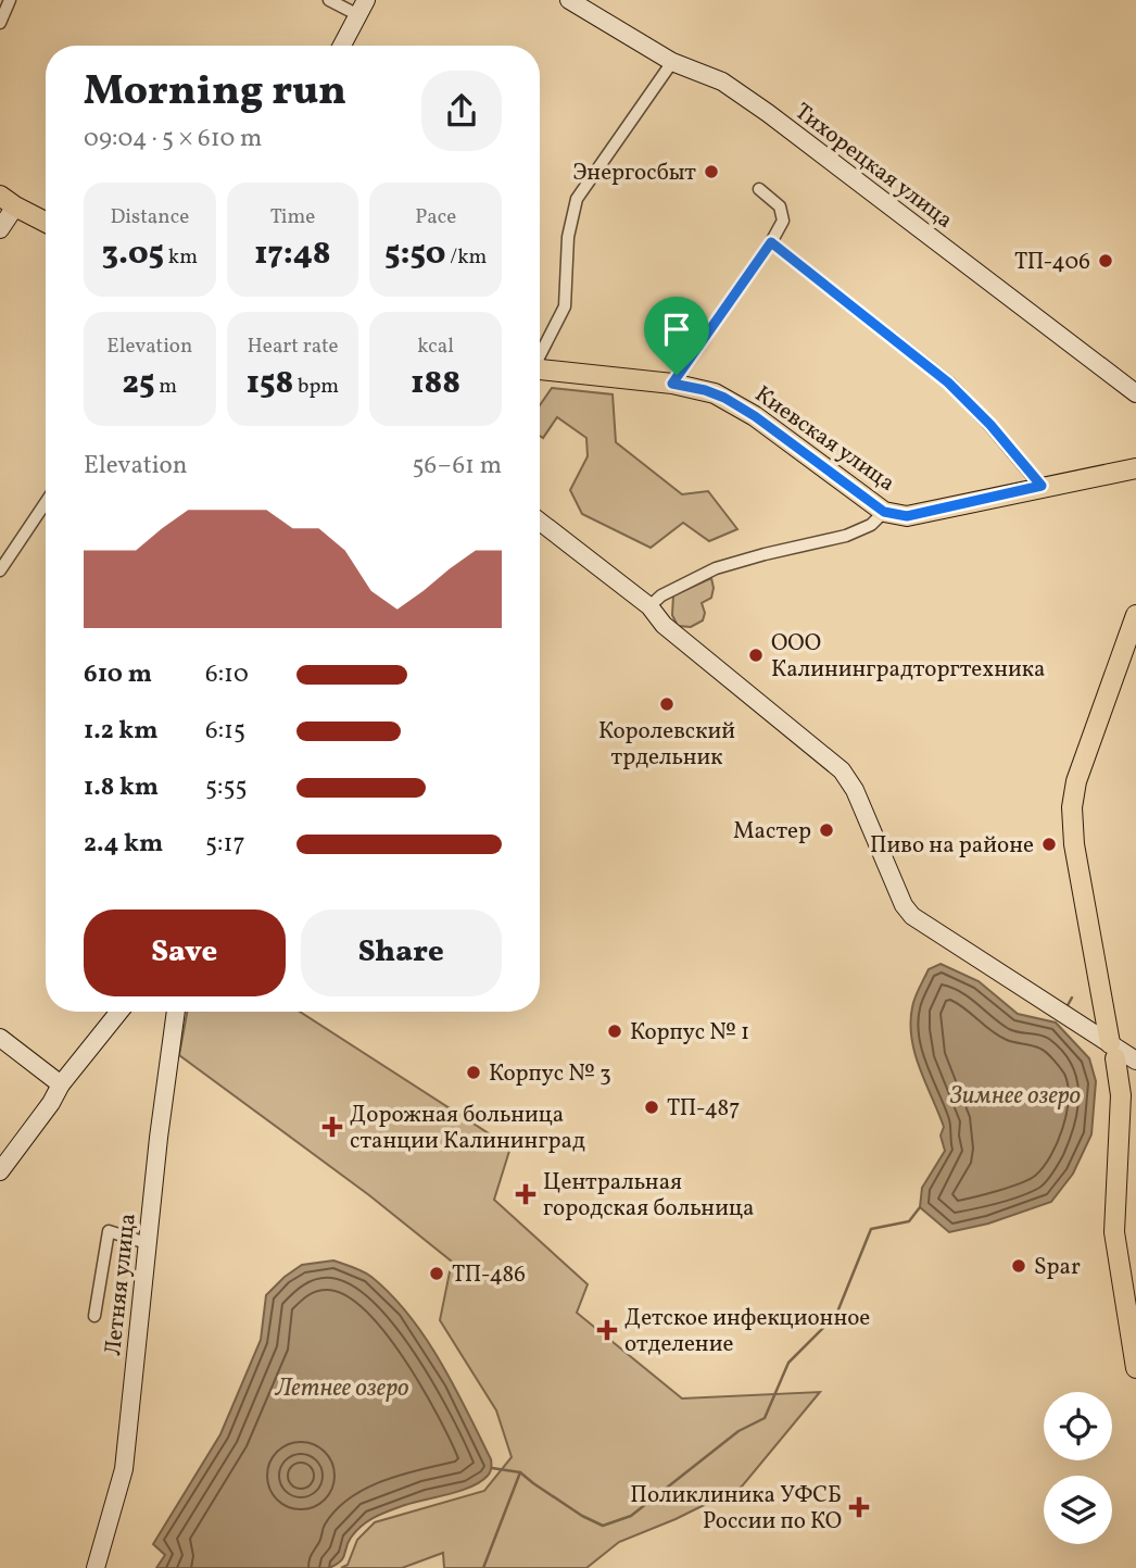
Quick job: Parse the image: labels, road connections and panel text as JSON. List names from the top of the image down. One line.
{"streets":{"main road":["Киевская улица"],"street":["Тихорецкая улица","Летняя улица"]},"water":["Зимнее озеро","Летнее озеро"],"places":{"other":["Энергосбыт","ТП-406","ООО Калининградторгтехника","Королевский трдельник","Мастер","Пиво на районе","Корпус № 1","Корпус № 3","ТП-487","Spar","ТП-486"],"health":["Дорожная больница станции Калининград","Центральная городская больница","Детское инфекционное отделение","Поликлиника УФСБ России по КО"]},"page":{"heading":["Morning run","09:04 · 5 × 610 m"],"stats":[["Distance","3.05 km"],["Time","17:48"],["Pace","5:50 /km"],["Elevation","25 m"],["Heart rate","158 bpm"],["kcal","188"]],"chart":["Elevation","56–61 m"],"list":[{"name":"610 m","note":"6:10"},{"name":"1.2 km","note":"6:15"},{"name":"1.8 km","note":"5:55"},{"name":"2.4 km","note":"5:17"}],"buttons":["Save","Share"]}}
